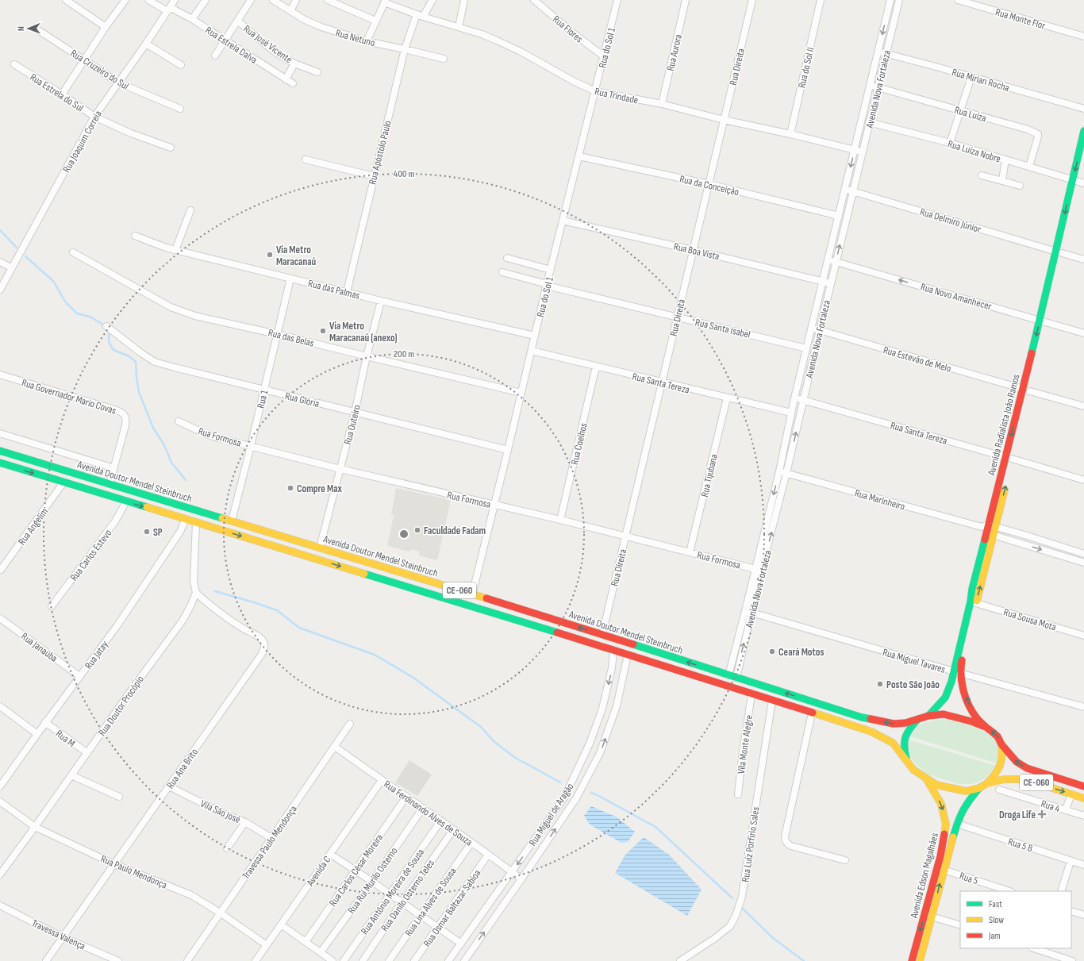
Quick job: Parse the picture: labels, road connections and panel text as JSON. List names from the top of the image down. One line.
{"streets":{"main road":["Avenida Radialista João Ramos","Avenida Doutor Mendel Steinbruch","CE-060","Avenida Edson Magalhães"],"street":["Rua Monte Flor","Rua Flores","Rua Netuno","Rua José Vicente","Rua Estrela Dalva","Rua do Sol 1","Rua Aurora","Rua Direita","Rua do Sol II","Rua Cruzeiro do Sul","Rua Mirian Rocha","Avenida Nova Fortaleza","Rua Estrela do Sul","Rua Trindade","Rua Luíza","Rua Joaquim Correia","Rua Luíza Nobre","Rua Apóstolo Paulo","Rua da Conceição","Rua Delmiro Júnior","Rua Boa Vista","Rua das Palmas","Rua Novo Amanhecer","Rua Santa Isabel","Rua das Belas","Rua Estevão de Melo","Rua Santa Tereza","Rua Governador Mario Covas","Rua 1","Rua Glória","Rua Outeiro","Rua Formosa","Rua Coelhos","Rua Tijubana","Rua Marinheiro","Rua Angelim","Rua Carlos Estevo","Rua Sousa Mota","Rua Janaúba","Rua Jatay","Rua Miguel Tavares","Rua Doutor Procópio","Rua M","Vila Monte Alegre","Rua Ana Brito","Rua 4","Vila São Josè","Rua Ferdinando Alves de Souza","Rua Miguel de Aragão","Travessa Paulo Mendonça","Rua Luíz Porfírio Sales","Rua 5 B","Rua Carlos César Moreira","Avenida C","Rua Paulo Mendonça","Rua 5","Rua Rui Murilo Osterno","Rua Antônio Moreira de Sousa","Rua Danilo Osterno Teles","Rua Lina Alves de Sousa","Rua Osmar Baltazar Sabioa","Travessa Valença"]},"crossings":[["Rua Flores","Rua do Sol 1"],["Rua Netuno","Rua Apóstolo Paulo"],["Rua Estrela Dalva","Rua Joaquim Correia"],["Rua do Sol 1","Rua Trindade"],["Rua do Sol 1","Rua da Conceição"],["Rua do Sol 1","Rua Boa Vista"],["Rua do Sol 1","Rua das Palmas"],["Rua do Sol 1","Rua Santa Isabel"],["Rua do Sol 1","Rua das Belas"],["Rua do Sol 1","Rua Santa Tereza"],["Rua do Sol 1","Rua Glória"],["Rua do Sol 1","Rua Formosa"],["Rua do Sol 1","Avenida Doutor Mendel Steinbruch"],["Rua Aurora","Rua Trindade"],["Rua Direita","Rua Trindade"],["Rua Direita","Rua da Conceição"],["Rua Direita","Rua Boa Vista"],["Rua Direita","Rua Santa Isabel"],["Rua Direita","Rua Santa Tereza"],["Rua Direita","Rua Formosa"],["Rua Direita","Avenida Doutor Mendel Steinbruch"],["Rua do Sol II","Rua Trindade"],["Rua Cruzeiro do Sul","Rua Joaquim Correia"],["Rua Mirian Rocha","Avenida Nova Fortaleza"],["Avenida Nova Fortaleza","Rua Trindade"],["Avenida Nova Fortaleza","Rua Luíza"],["Avenida Nova Fortaleza","Rua Luíza Nobre"],["Avenida Nova Fortaleza","Rua da Conceição"],["Avenida Nova Fortaleza","Rua Delmiro Júnior"],["Avenida Nova Fortaleza","Rua Boa Vista"],["Avenida Nova Fortaleza","Rua Novo Amanhecer"],["Avenida Nova Fortaleza","Rua Santa Isabel"],["Avenida Nova Fortaleza","Rua Estevão de Melo"],["Avenida Nova Fortaleza","Rua Santa Tereza"],["Avenida Nova Fortaleza","Rua Formosa"],["Avenida Nova Fortaleza","Avenida Doutor Mendel Steinbruch"],["Avenida Nova Fortaleza","Rua Marinheiro"],["Avenida Nova Fortaleza","Rua Miguel Tavares"],["Rua Estrela do Sul","Rua Joaquim Correia"],["Rua Trindade","Rua Apóstolo Paulo"],["Rua Luíza","Rua Luíza Nobre"],["Rua Luíza Nobre","Avenida Radialista João Ramos"],["Rua Apóstolo Paulo","Rua das Palmas"],["Rua Delmiro Júnior","Avenida Radialista João Ramos"],["Rua das Palmas","Rua 1"],["Rua das Palmas","Rua Outeiro"],["Rua Novo Amanhecer","Avenida Radialista João Ramos"],["Rua das Belas","Rua 1"],["Rua das Belas","Rua Outeiro"],["Rua Estevão de Melo","Avenida Radialista João Ramos"],["Rua Santa Tereza","Avenida Radialista João Ramos"],["Rua Santa Tereza","Rua Coelhos"],["Rua Santa Tereza","Rua Tijubana"],["Rua Governador Mario Covas","Avenida Doutor Mendel Steinbruch"],["Rua 1","Rua Glória"],["Rua 1","Rua Formosa"],["Rua 1","Avenida Doutor Mendel Steinbruch"],["Rua Glória","Rua Outeiro"],["Rua Outeiro","Rua Formosa"],["Rua Outeiro","Avenida Doutor Mendel Steinbruch"],["Avenida Radialista João Ramos","Avenida Doutor Mendel Steinbruch"],["Avenida Radialista João Ramos","Rua Marinheiro"],["Avenida Radialista João Ramos","CE-060"],["Avenida Radialista João Ramos","Rua Sousa Mota"],["Avenida Radialista João Ramos","Rua Miguel Tavares"],["Avenida Radialista João Ramos","Avenida Edson Magalhães"],["Rua Formosa","Rua Coelhos"],["Rua Formosa","Rua Tijubana"],["Avenida Doutor Mendel Steinbruch","Rua Angelim"],["Avenida Doutor Mendel Steinbruch","Rua Carlos Estevo"],["Avenida Doutor Mendel Steinbruch","CE-060"],["Avenida Doutor Mendel Steinbruch","Rua Jatay"],["Avenida Doutor Mendel Steinbruch","Vila Monte Alegre"],["Avenida Doutor Mendel Steinbruch","Rua Miguel de Aragão"],["Avenida Doutor Mendel Steinbruch","Rua Luíz Porfírio Sales"],["Avenida Doutor Mendel Steinbruch","Avenida Edson Magalhães"],["CE-060","Avenida Edson Magalhães"],["Rua Janaúba","Rua Jatay"],["Rua Jatay","Rua M"],["Rua Doutor Procópio","Rua M"],["Rua Doutor Procópio","Rua Ana Brito"],["Rua Doutor Procópio","Rua Paulo Mendonça"],["Rua Ana Brito","Vila São Josè"],["Rua Ana Brito","Rua Paulo Mendonça"],["Rua Ana Brito","Travessa Valença"],["Vila São Josè","Travessa Paulo Mendonça"],["Rua Ferdinando Alves de Souza","Rua Miguel de Aragão"],["Rua Ferdinando Alves de Souza","Travessa Paulo Mendonça"],["Rua Ferdinando Alves de Souza","Rua Carlos César Moreira"],["Rua Ferdinando Alves de Souza","Avenida C"],["Rua Ferdinando Alves de Souza","Rua Rui Murilo Osterno"],["Rua Ferdinando Alves de Souza","Rua Antônio Moreira de Sousa"],["Rua Ferdinando Alves de Souza","Rua Danilo Osterno Teles"],["Rua Ferdinando Alves de Souza","Rua Lina Alves de Sousa"],["Rua Ferdinando Alves de Souza","Rua Osmar Baltazar Sabioa"],["Travessa Paulo Mendonça","Rua Paulo Mendonça"],["Rua 5 B","Avenida Edson Magalhães"],["Avenida C","Rua Paulo Mendonça"],["Avenida Edson Magalhães","Rua 5"]],"one_way":["Rua Novo Amanhecer"],"places":{"other":["Via Metro Maracanaú","Via Metro Maracanaú (anexo)","Compre Max","Faculdade Fadam","SP","Ceará Motos","Posto São João"],"health":["Droga Life"]},"legend":["Fast","Slow","Jam"],"north":"left","rings":["400 m","200 m"]}
